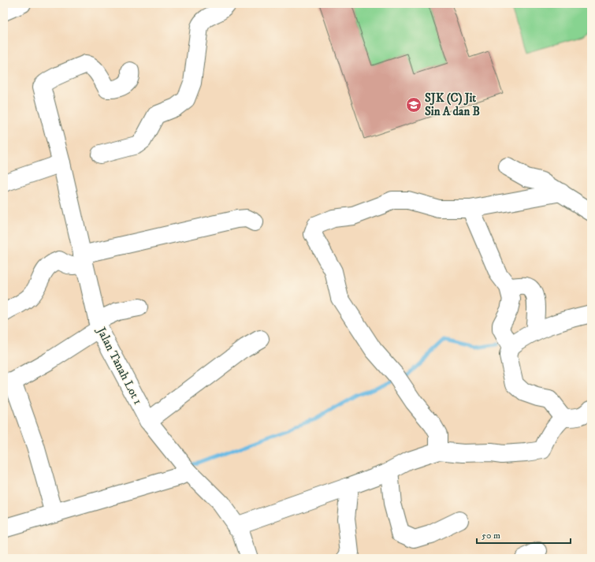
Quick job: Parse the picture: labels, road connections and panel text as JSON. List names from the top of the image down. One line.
{"streets":{"street":["Jalan Tanah Lot 1"]},"places":{"school or university":["SJK (C) Jit Sin A dan B"]},"scale_bar":"50 m"}
